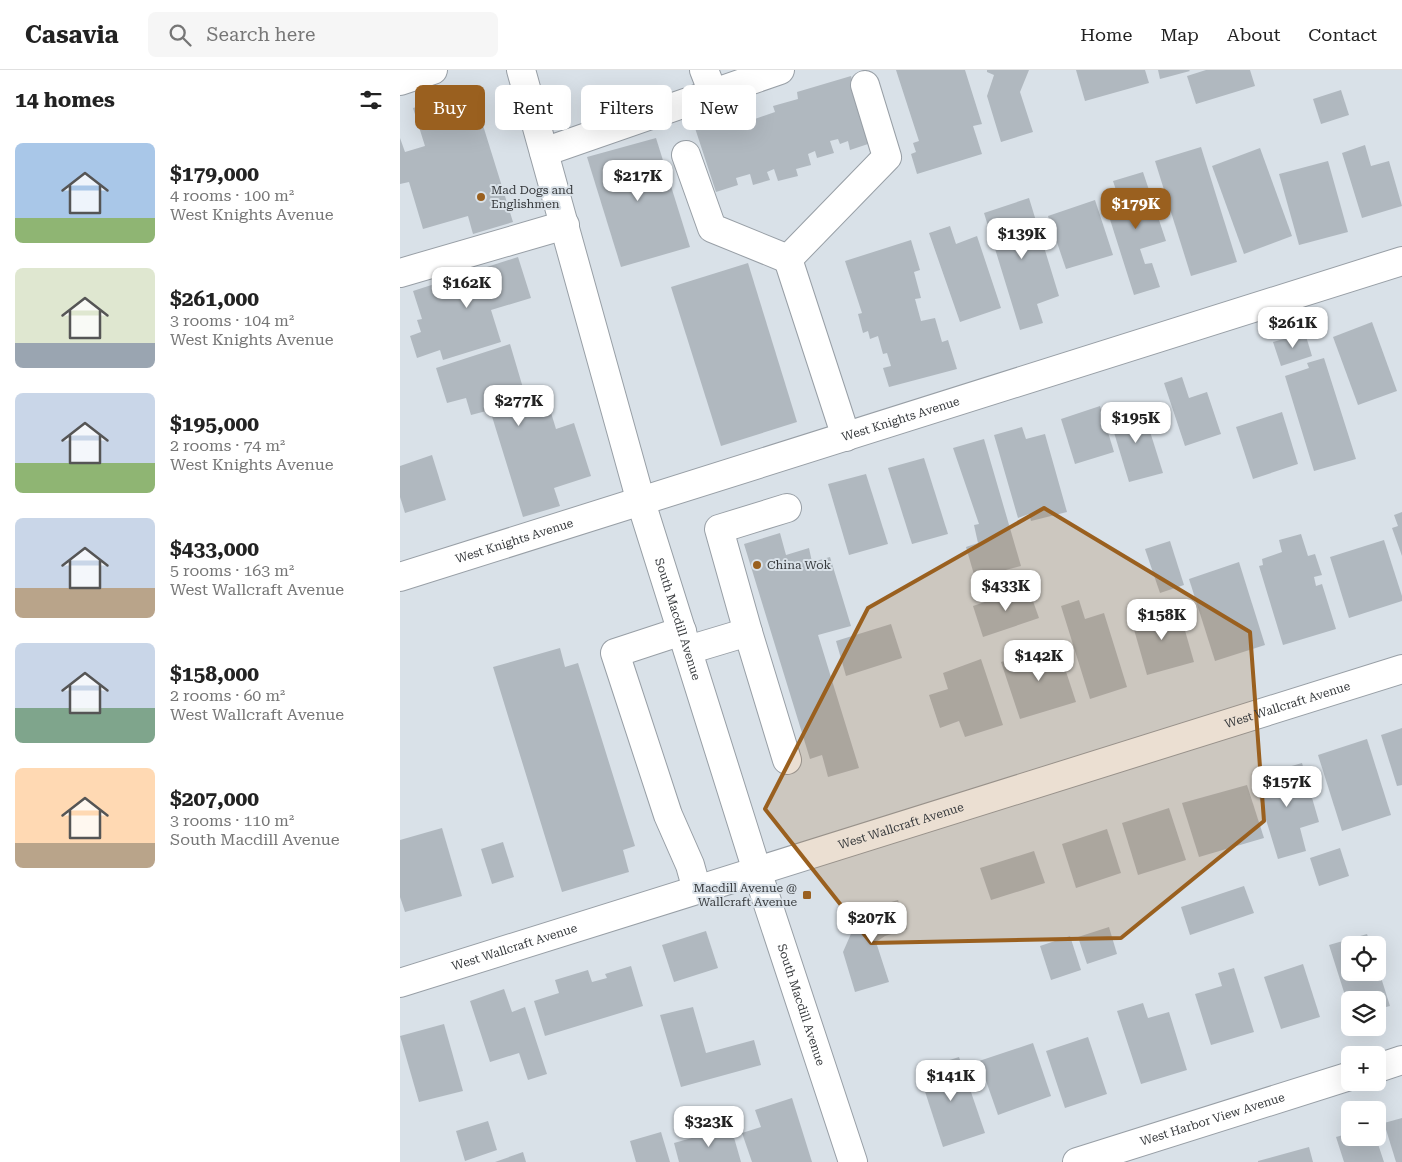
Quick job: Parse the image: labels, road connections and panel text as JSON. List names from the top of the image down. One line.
{"streets":{"street":["West Knights Avenue","South Macdill Avenue","West Wallcraft Avenue","West Harbor View Avenue"]},"crossings":[["West Knights Avenue","South Macdill Avenue"],["South Macdill Avenue","West Wallcraft Avenue"]],"places":{"other":["Mad Dogs and Englishmen","China Wok"],"transit":["Macdill Avenue @ Wallcraft Avenue"]},"page":{"header":"Casavia","search":"Search here","nav":["Home","Map","About","Contact"],"heading":"14 homes","chip":["Buy","Rent","Filters","New"],"list":[{"name":"$179,000","note":"4 rooms · 100 m² · West Knights Avenue"},{"name":"$261,000","note":"3 rooms · 104 m² · West Knights Avenue"},{"name":"$195,000","note":"2 rooms · 74 m² · West Knights Avenue"},{"name":"$433,000","note":"5 rooms · 163 m² · West Wallcraft Avenue"},{"name":"$158,000","note":"2 rooms · 60 m² · West Wallcraft Avenue"},{"name":"$207,000","note":"3 rooms · 110 m² · South Macdill Avenue"}],"price":["$217K","$179K","$139K","$162K","$261K","$277K","$195K","$433K","$158K","$142K","$157K","$207K","$141K","$323K"],"map_buttons":["+","−"]}}
